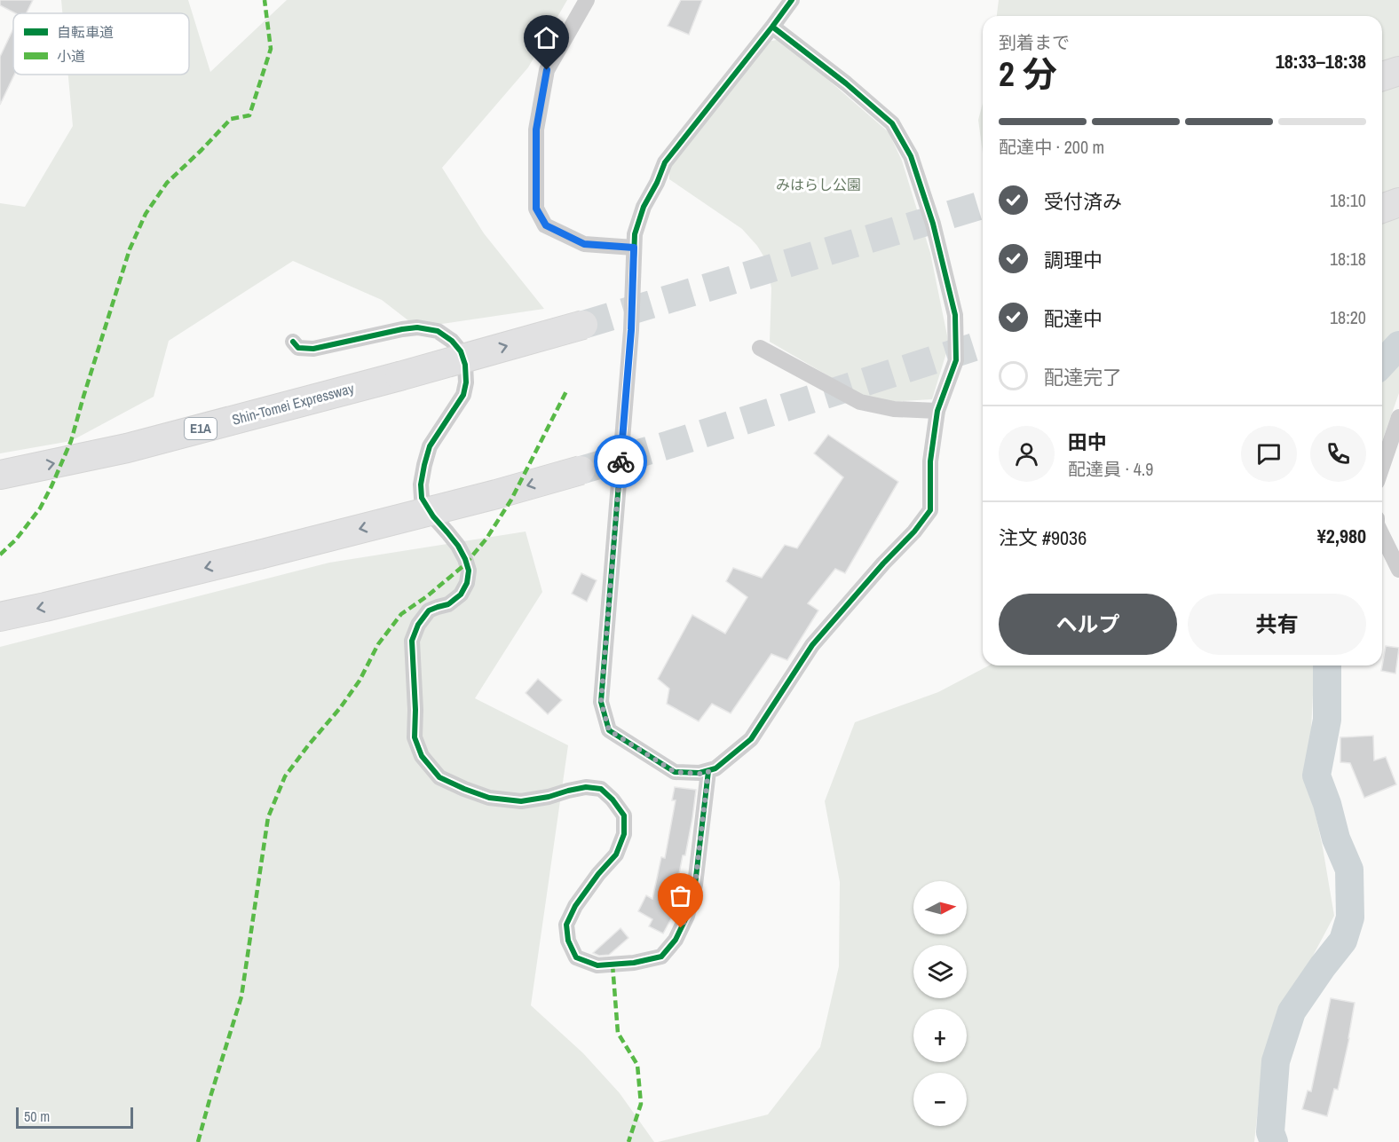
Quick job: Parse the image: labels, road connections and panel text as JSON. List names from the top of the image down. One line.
{"streets":{"highway":["Shin-Tomei Expressway","E1A"]},"parks":["みはらし公園"],"legend":["自転車道","小道"],"scale_bar":"50 m","north":"right","page":{"heading":["2 分","到着まで","18:33–18:38"],"panel":["田中","配達員 · 4.9","注文 #9036","¥2,980"],"bar":"配達中 · 200 m","list":[["受付済み","18:10"],["調理中","18:18"],["配達中","18:20"],"配達完了"],"buttons":["ヘルプ","共有"],"map_buttons":["+","−"],"scale":"50 m"}}
